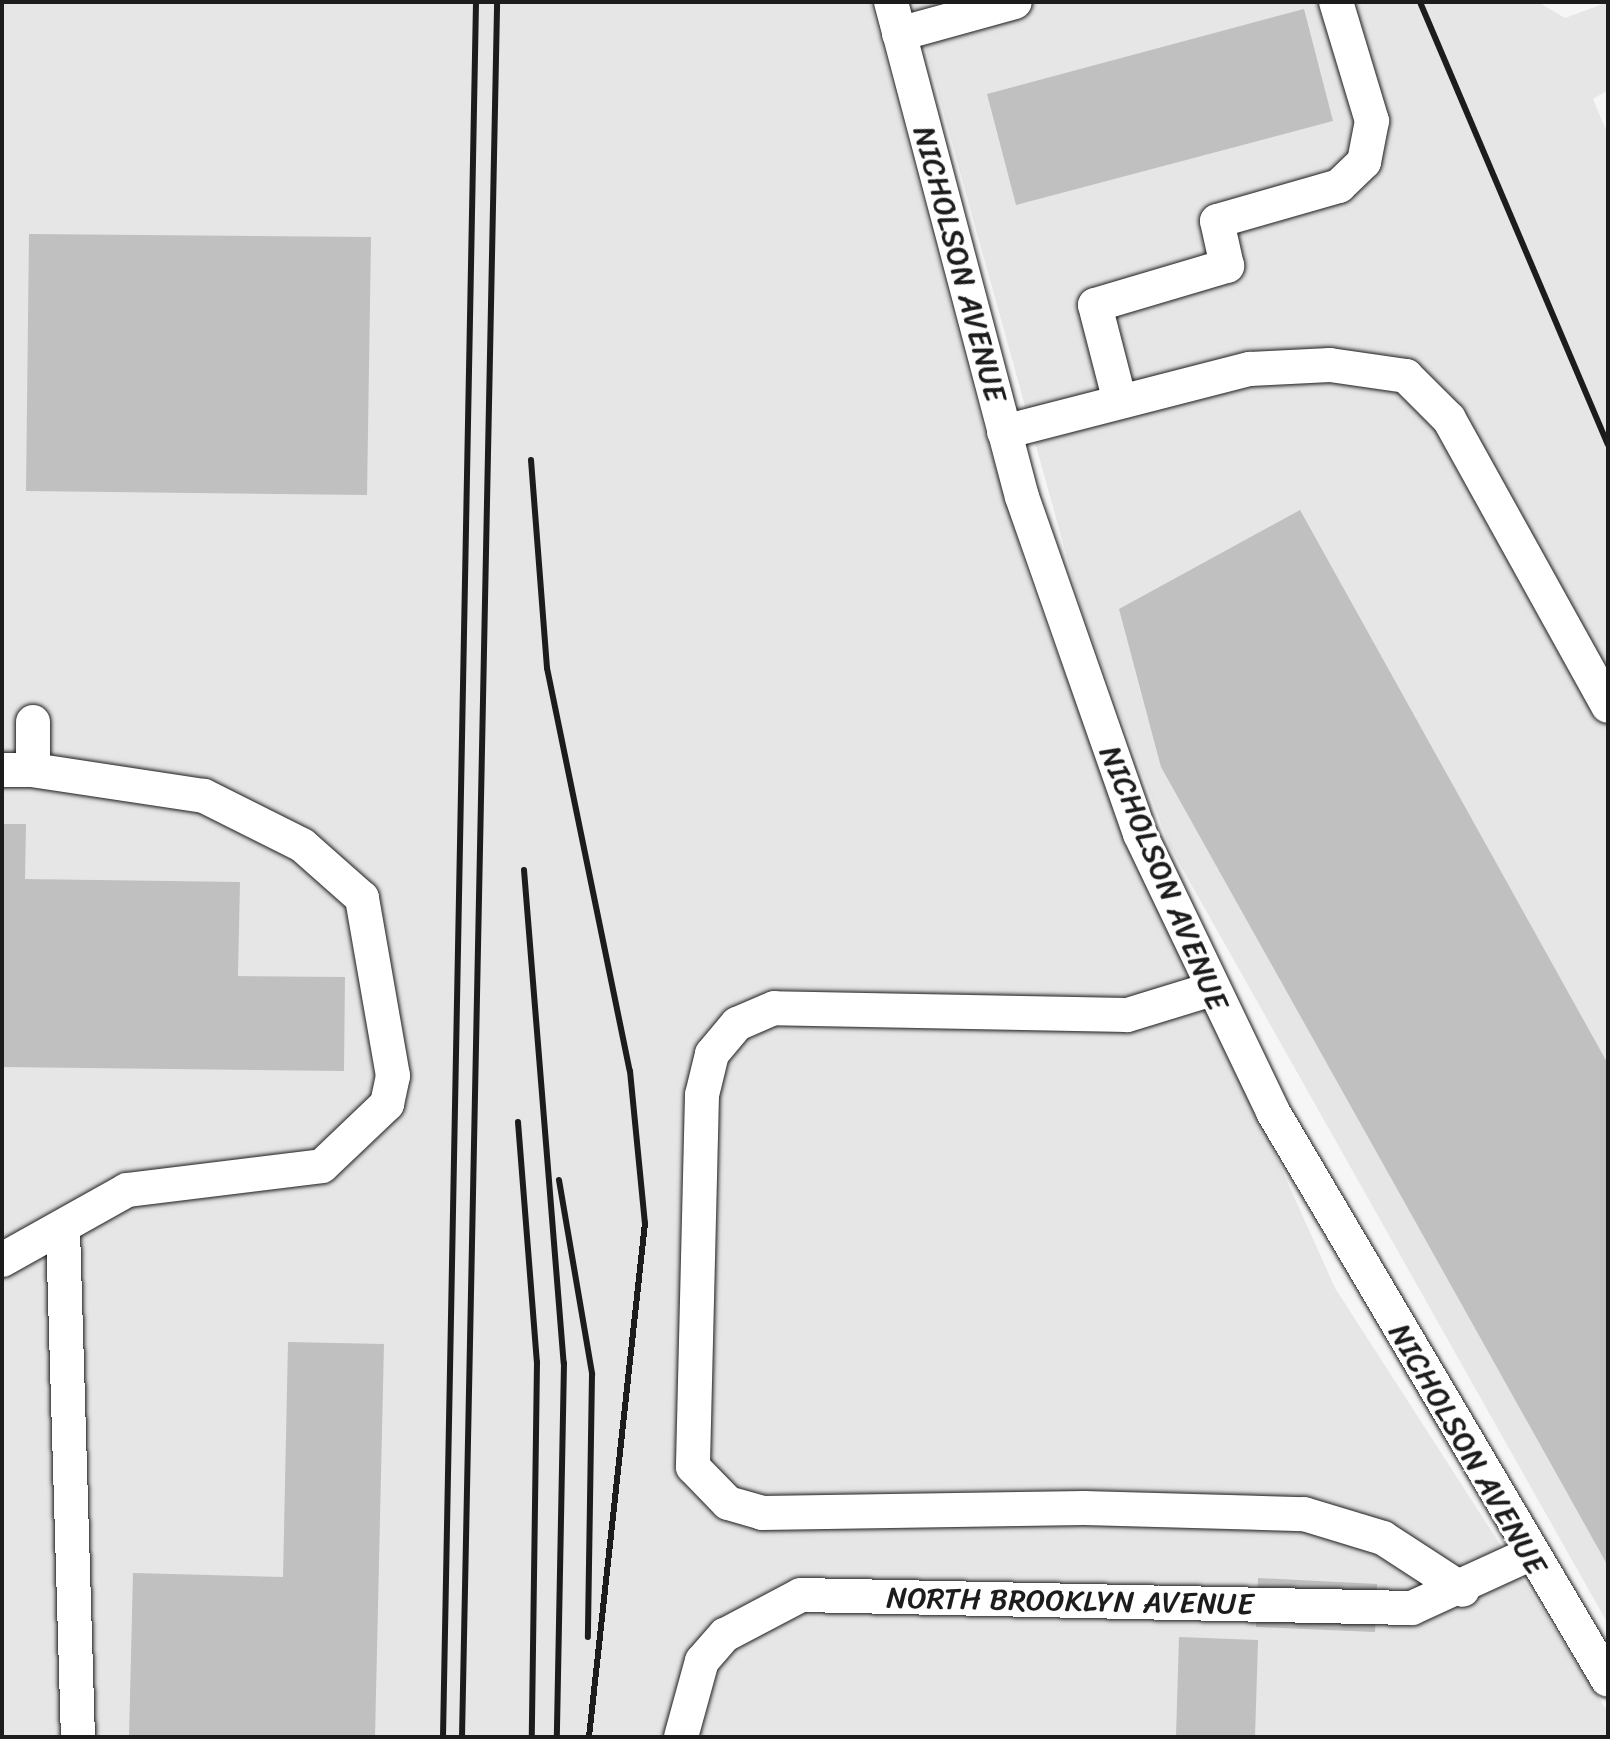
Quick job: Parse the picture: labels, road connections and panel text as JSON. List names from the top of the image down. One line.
{"streets":{"street":["NICHOLSON AVENUE","NORTH BROOKLYN AVENUE"]},"crossings":[["NICHOLSON AVENUE","NORTH BROOKLYN AVENUE"]]}
